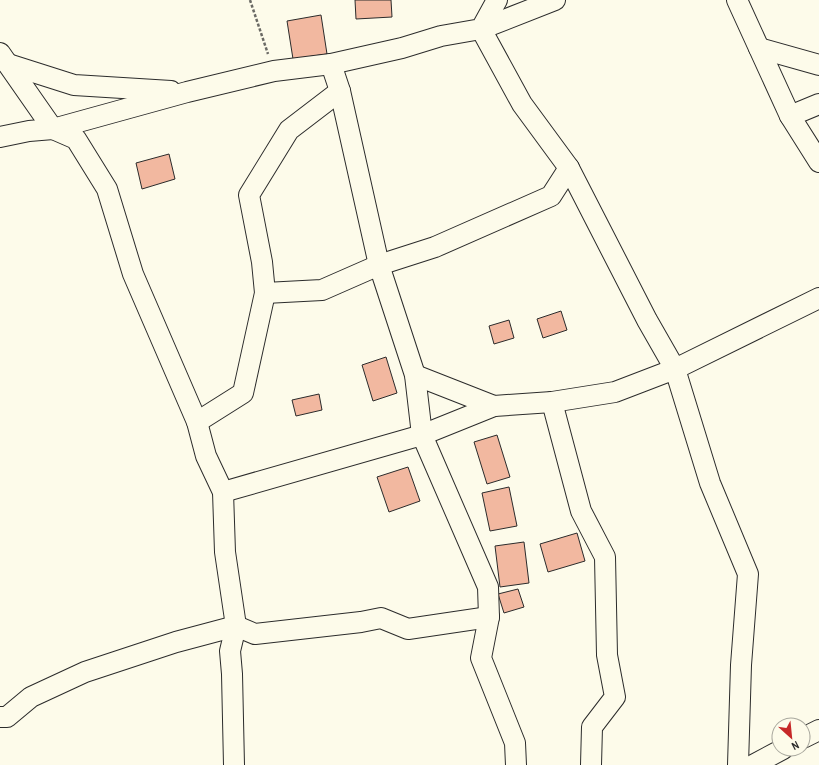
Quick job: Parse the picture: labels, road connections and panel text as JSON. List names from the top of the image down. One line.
{"north":"bottom right"}
